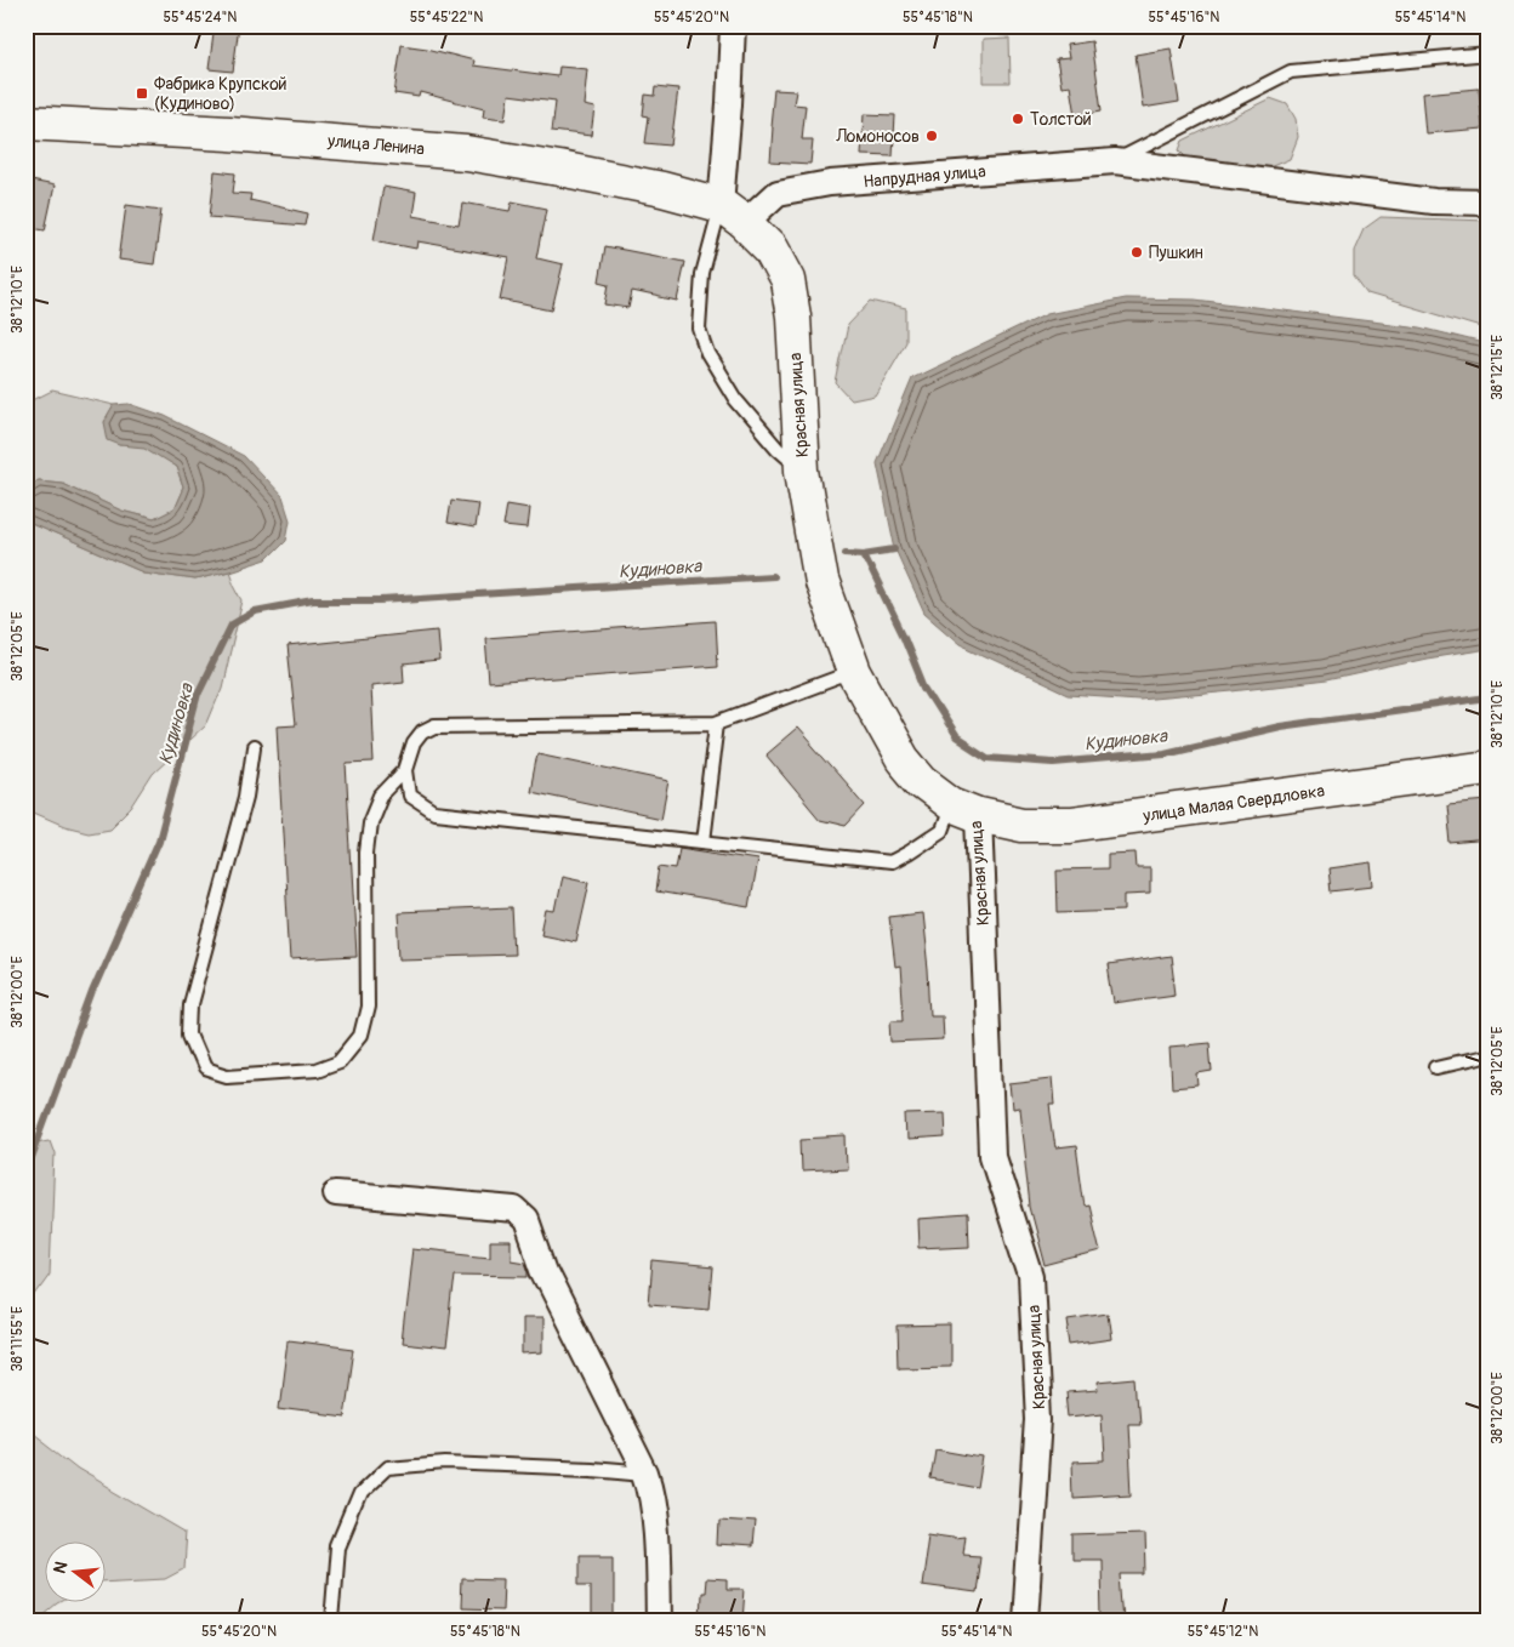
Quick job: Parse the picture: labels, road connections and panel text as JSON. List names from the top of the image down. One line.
{"streets":{"main road":["улица Ленина","Красная улица","улица Малая Свердловка"],"street":["Напрудная улица"]},"crossings":[["улица Ленина","Напрудная улица"],["улица Ленина","Красная улица"],["Напрудная улица","Красная улица"],["Красная улица","улица Малая Свердловка"]],"water":["Кудиновка"],"places":{"transit":["Фабрика Крупской (Кудиново)"],"other":["Толстой","Ломоносов","Пушкин"]},"north":"left","coordinates":["55°45'24\"N","55°45'22\"N","55°45'20\"N","55°45'18\"N","55°45'16\"N","55°45'14\"N","38°12'10\"E","38°12'15\"E","38°12'05\"E","38°12'00\"E","38°11'55\"E","55°45'12\"N"]}
